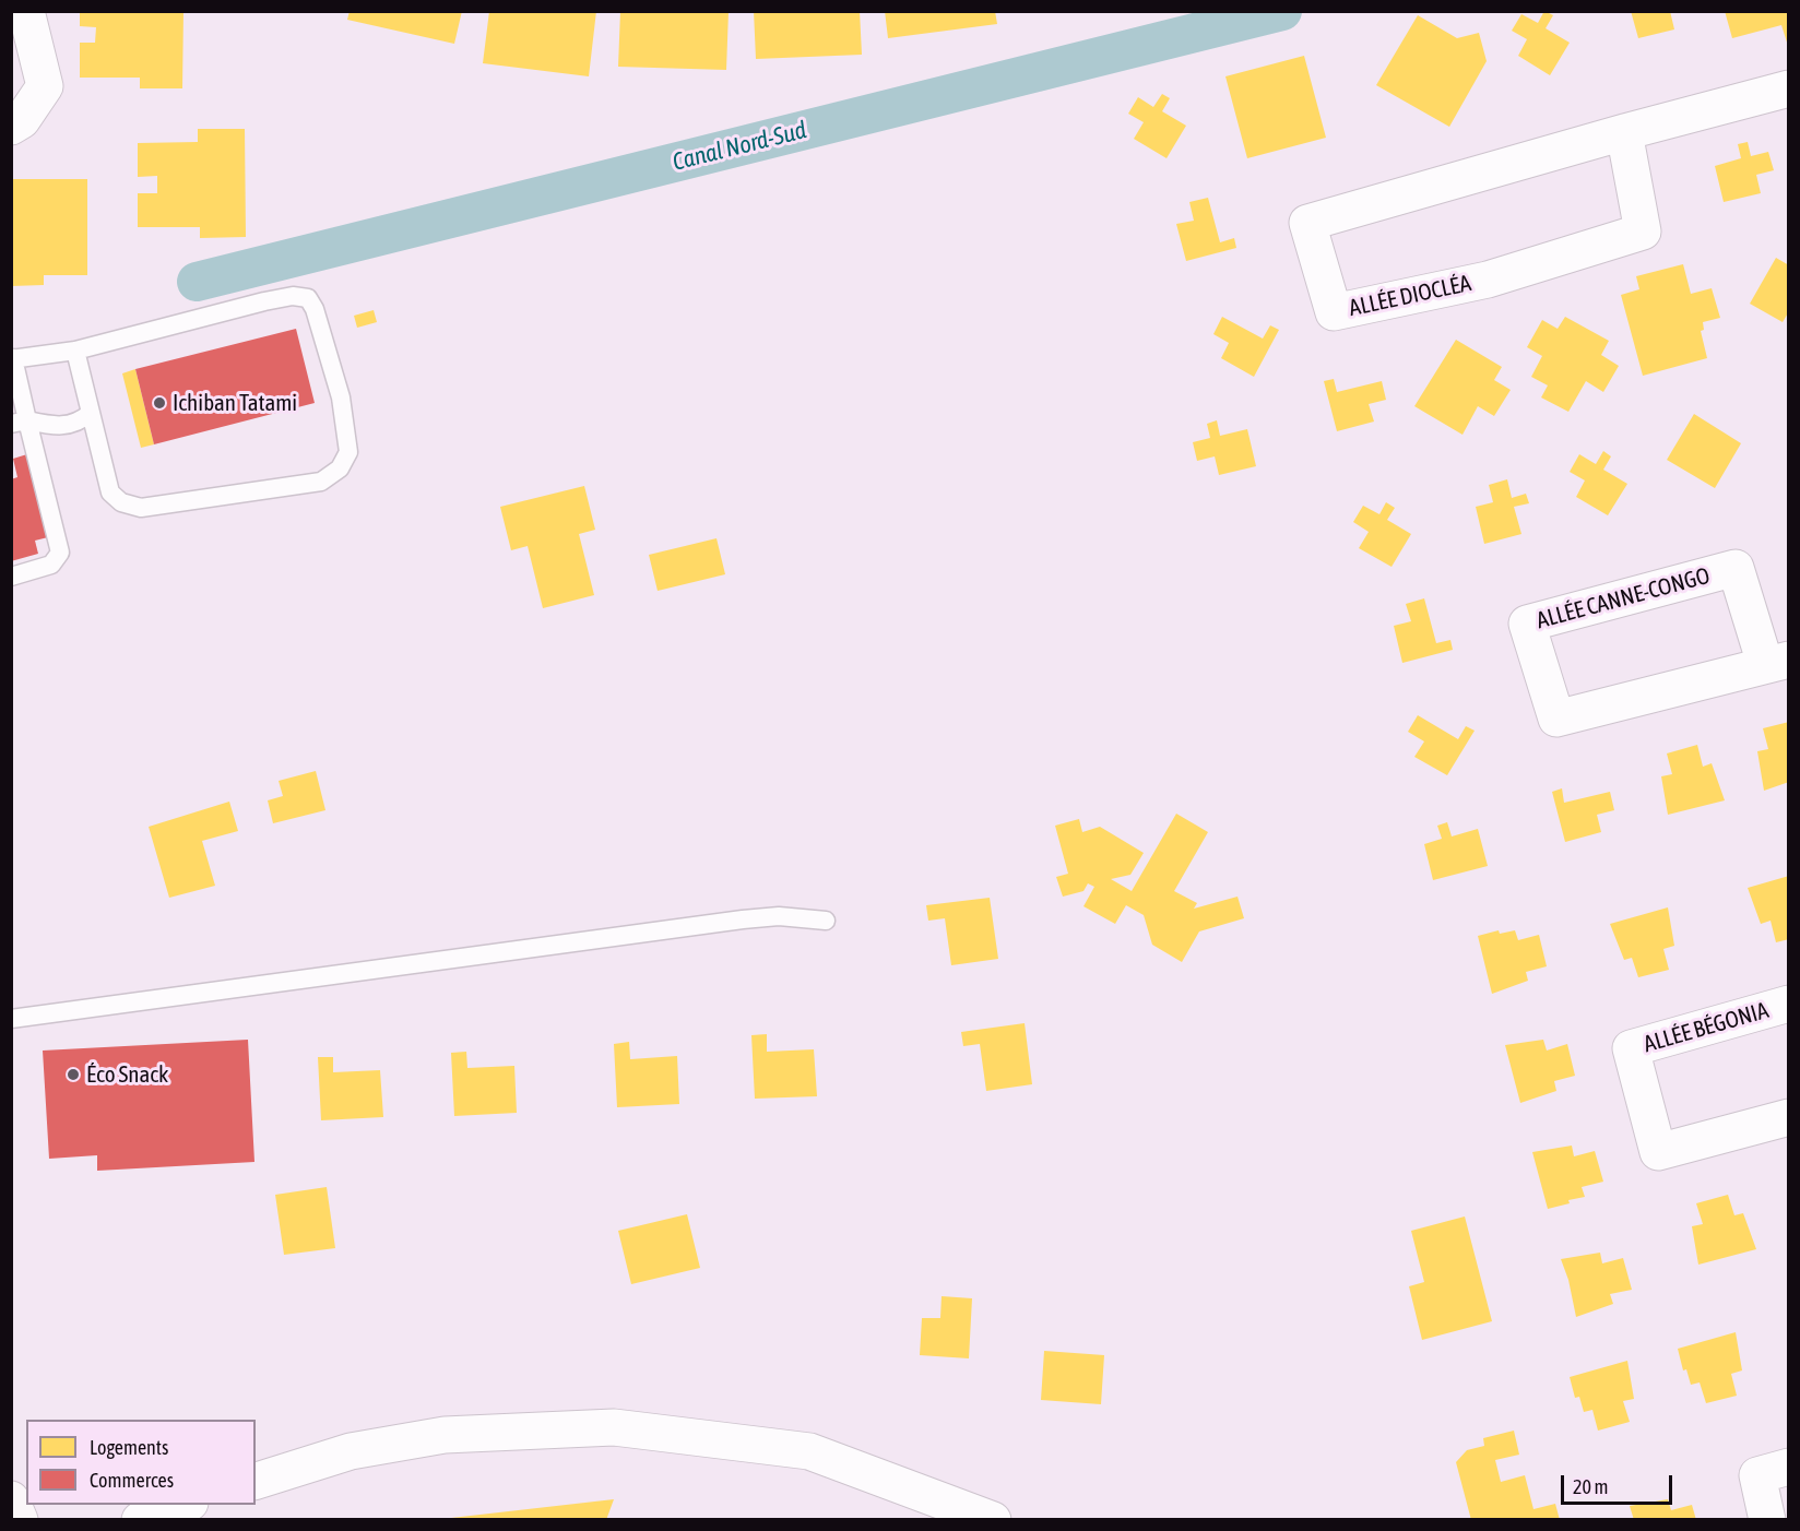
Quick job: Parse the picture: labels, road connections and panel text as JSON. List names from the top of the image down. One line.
{"streets":{"street":["ALLÉE DIOCLÉA","ALLÉE CANNE-CONGO","ALLÉE BÉGONIA"]},"water":["Canal Nord-Sud"],"places":["Ichiban Tatami","Éco Snack"],"legend":["Logements","Commerces"],"scale_bar":"20 m"}
